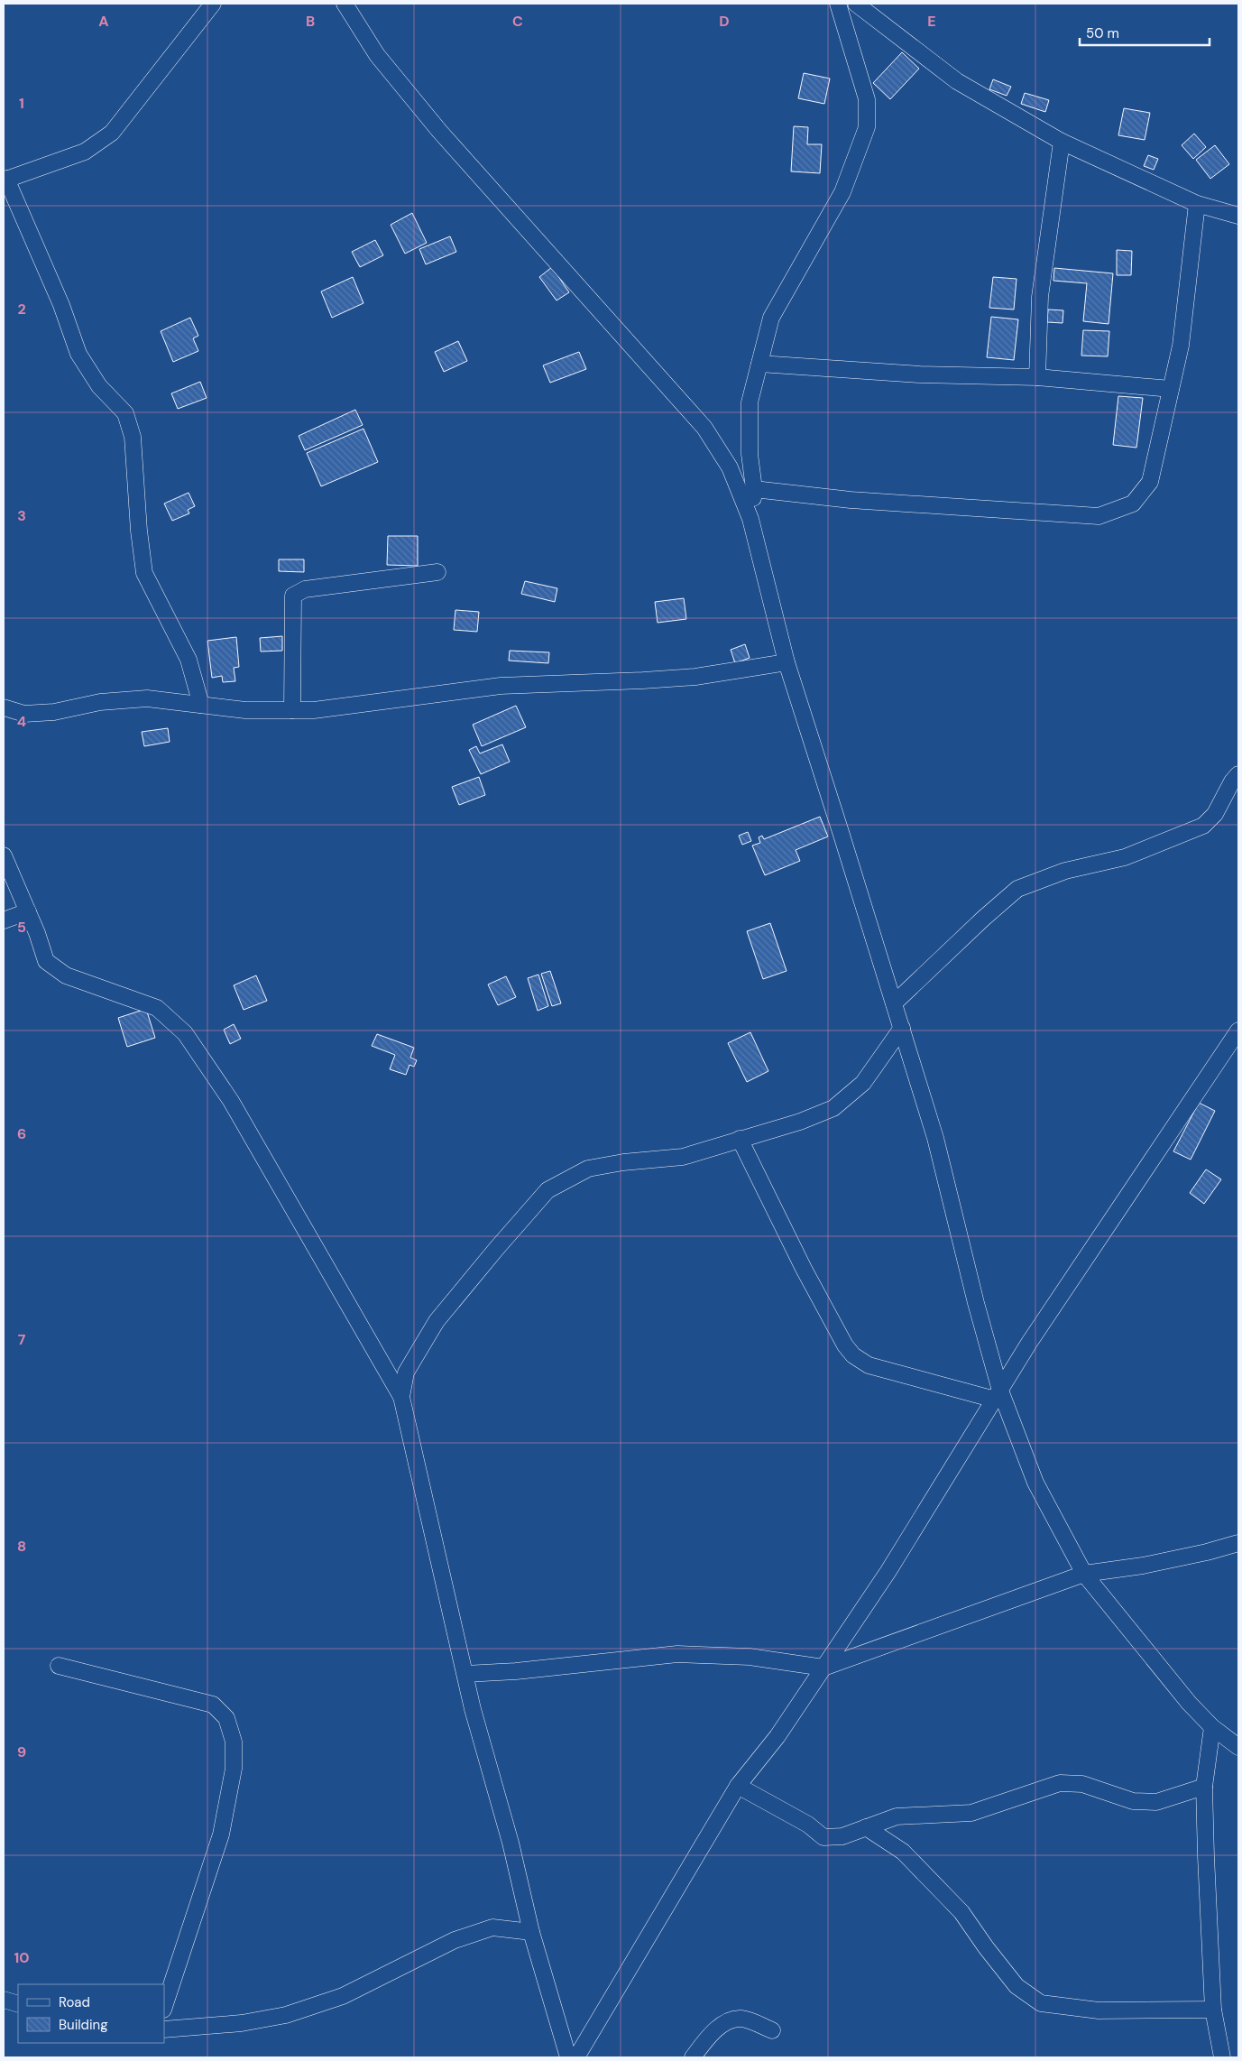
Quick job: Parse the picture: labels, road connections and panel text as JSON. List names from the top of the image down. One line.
{"legend":["Road","Building"],"scale_bar":"50 m","grid":{"columns":["A","B","C","D","E"],"rows":["1","2","3","4","5","6","7","8","9","10"]}}
